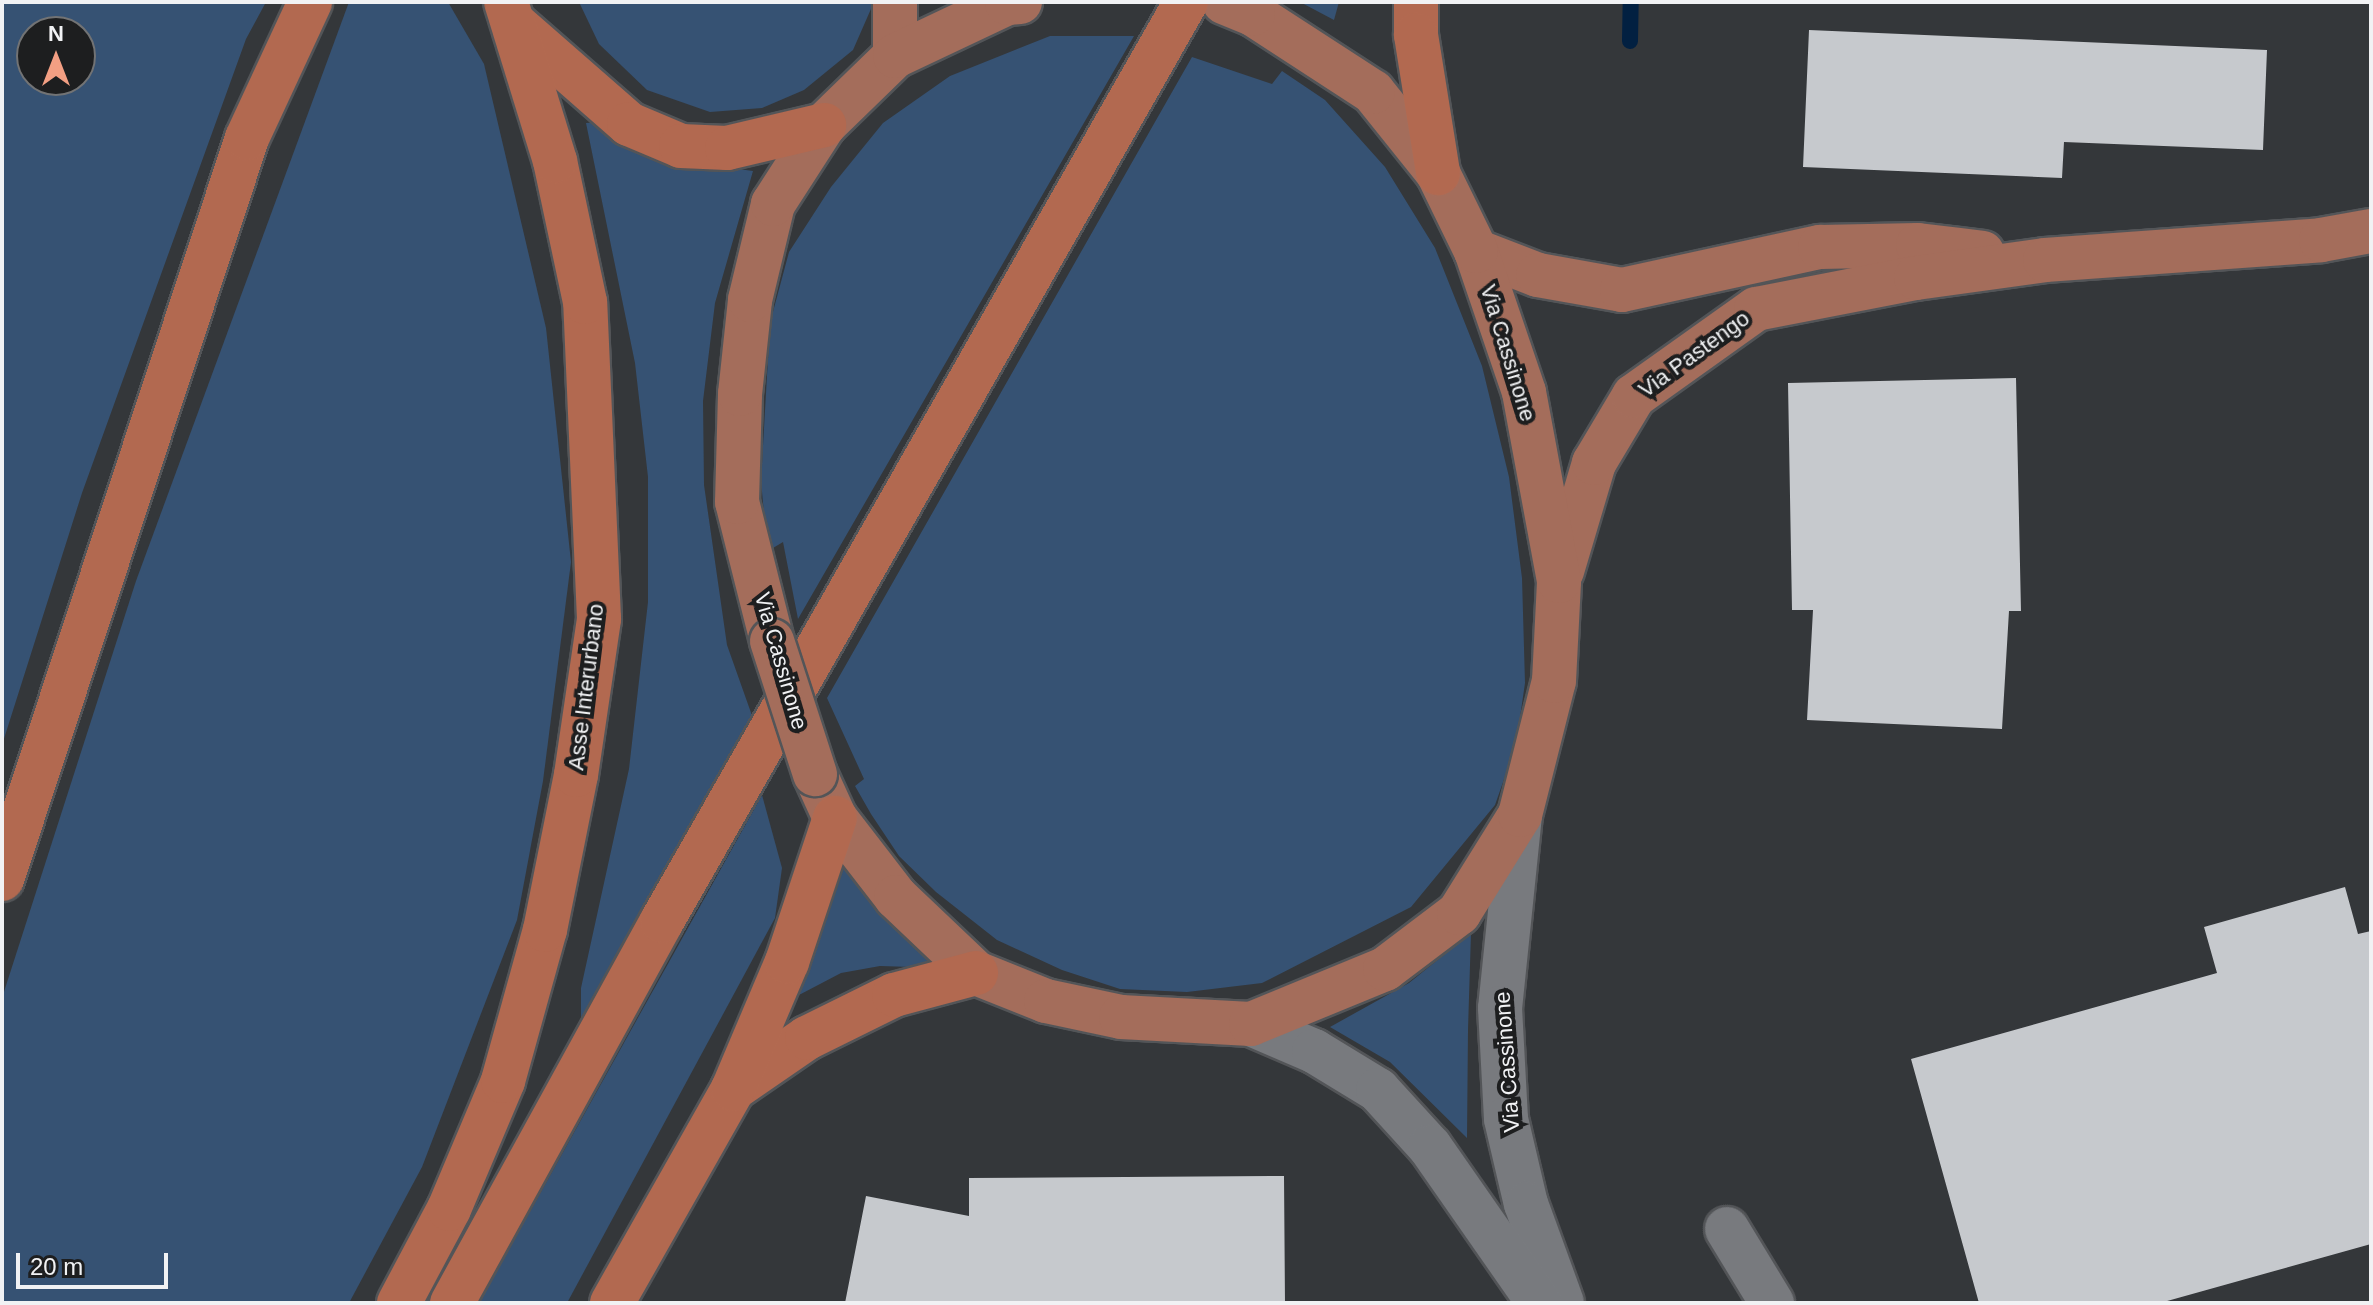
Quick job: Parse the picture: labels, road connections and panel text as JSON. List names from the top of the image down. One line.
{"streets":{"highway":["Asse Interurbano"],"main road":["Via Cassinone","Via Pastengo"]},"crossings":[["Via Cassinone","Via Pastengo"]],"scale_bar":"20 m","north":"top"}
